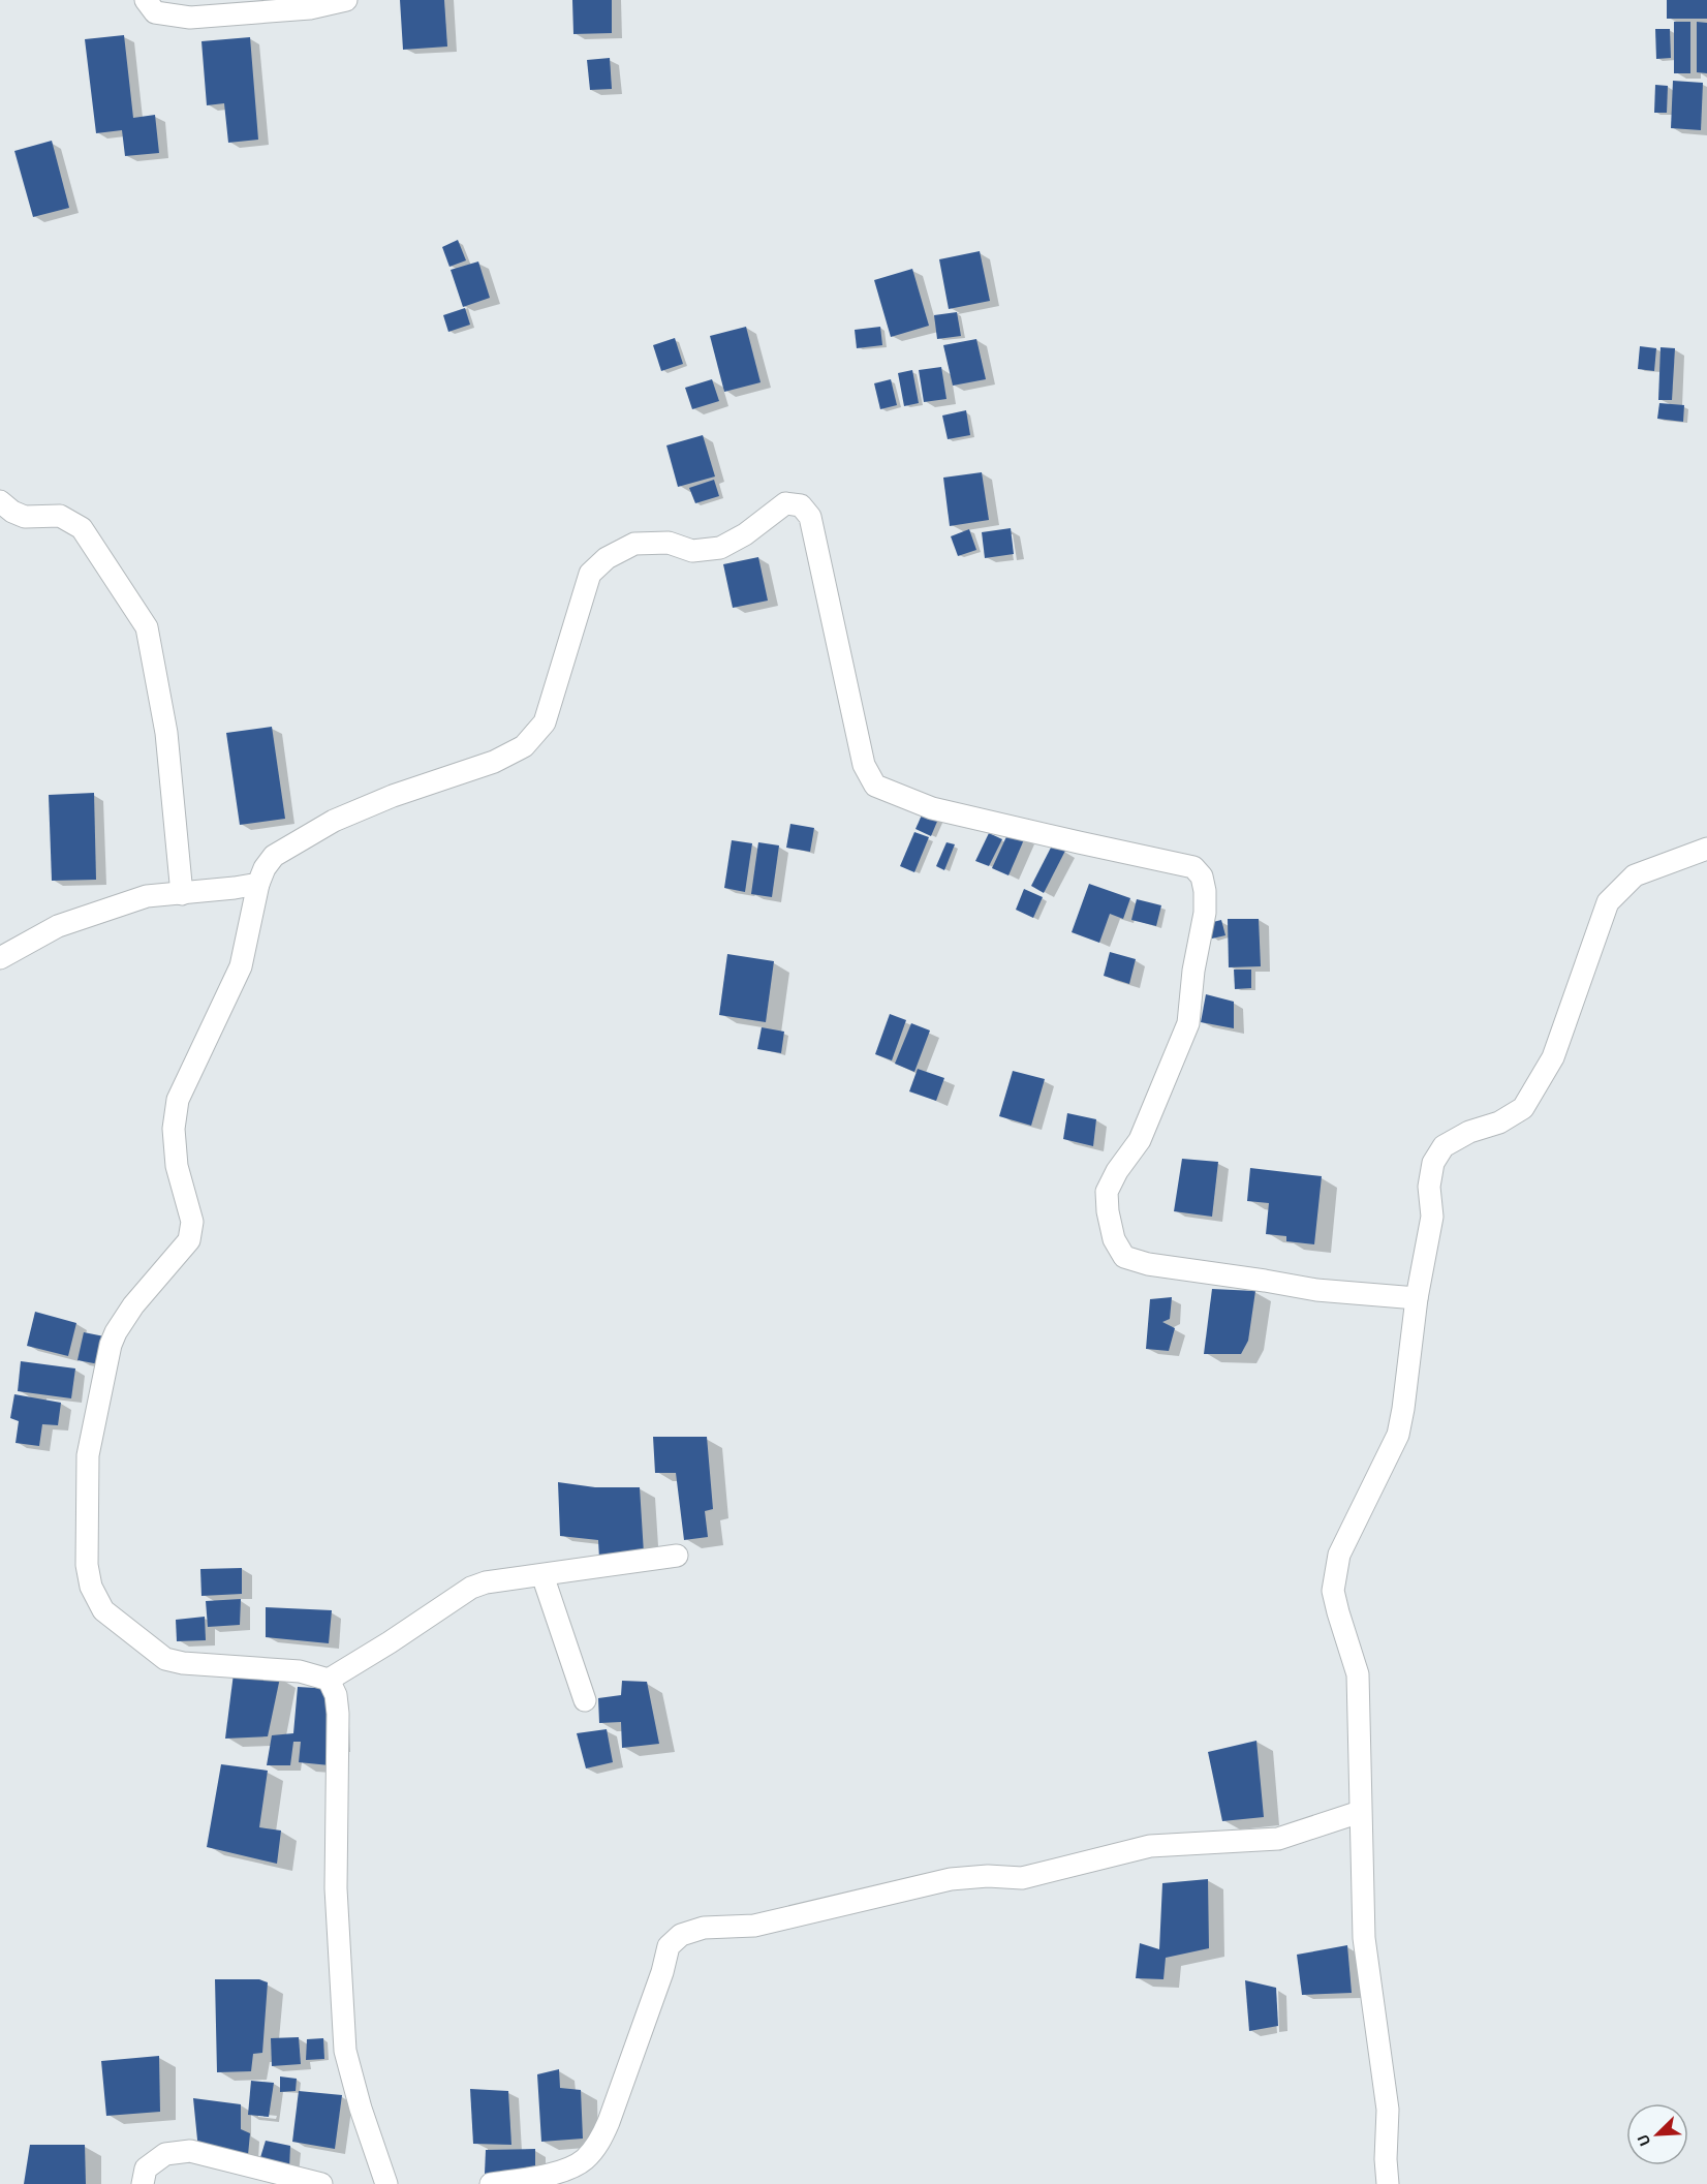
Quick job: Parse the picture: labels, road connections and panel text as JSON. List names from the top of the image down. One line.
{"north":"bottom left"}
